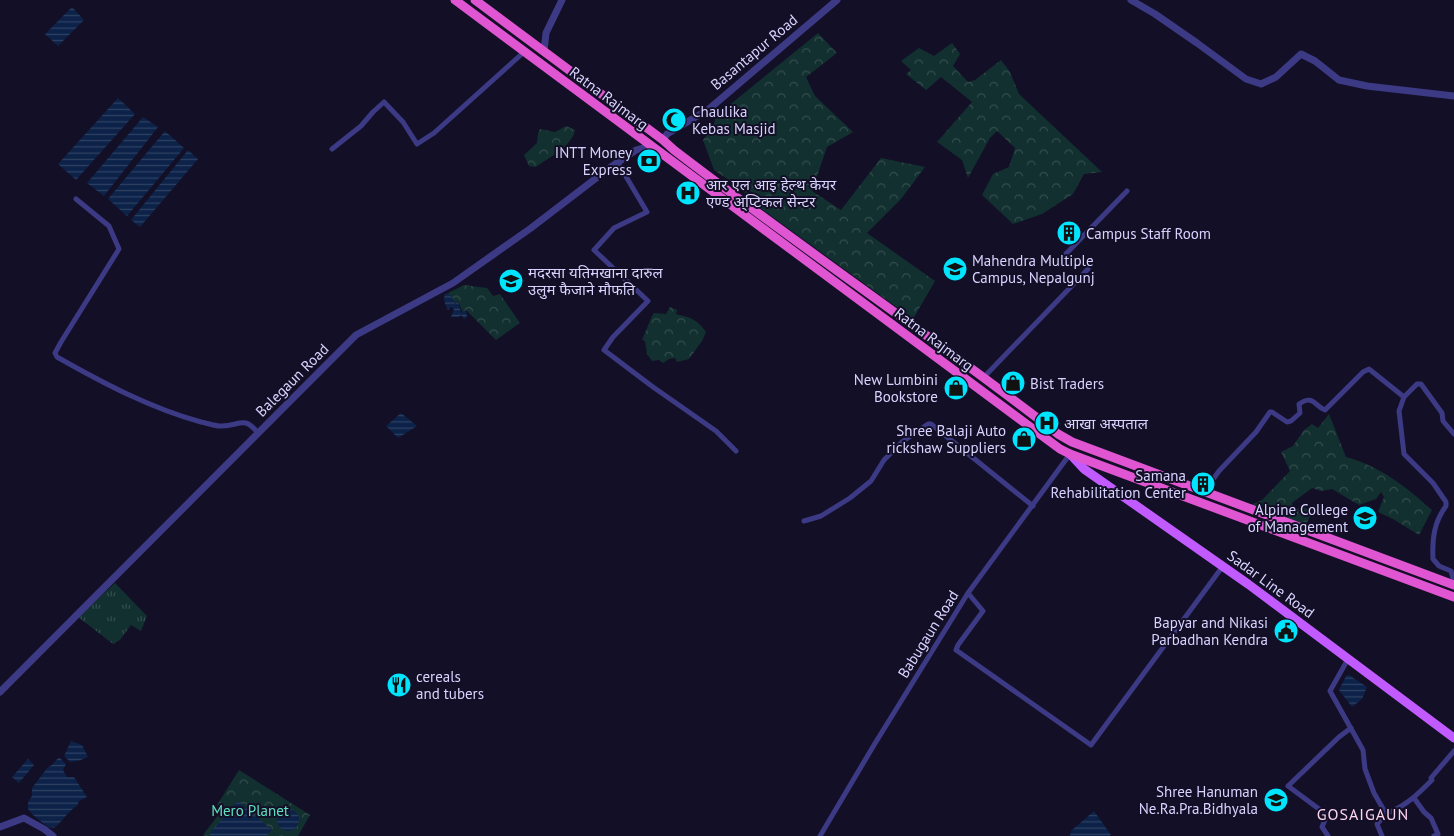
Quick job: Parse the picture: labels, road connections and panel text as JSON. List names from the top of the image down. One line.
{"streets":{"highway":["Ratna Rajmarg"],"main road":["Sadar Line Road"],"street":["Basantapur Road","Balegaun Road","Babugaun Road"]},"crossings":[["Basantapur Road","Ratna Rajmarg"],["Ratna Rajmarg","Balegaun Road"],["Ratna Rajmarg","Sadar Line Road"],["Ratna Rajmarg","Babugaun Road"],["Sadar Line Road","Babugaun Road"]],"districts":["GOSAIGAUN"],"parks":["Mero Planet"],"places":{"mosque":["Chaulika Kebas Masjid"],"bank":["INTT Money Express"],"hospital":["आर एल आइ हेल्थ केयर एण्ड अ्प्टिकल सेन्टर","आखा अस्पताल"],"building":["Campus Staff Room","Samana Rehabilitation Center"],"school or university":["Mahendra Multiple Campus, Nepalgunj","मदरसा यतिमखाना दारुल उलुम फैजाने माैफति","Alpine College of Management","Shree Hanuman Ne.Ra.Pra.Bidhyala"],"shop":["Bist Traders","New Lumbini Bookstore","Shree Balaji Auto rickshaw Suppliers"],"public building":["Bapyar and Nikasi Parbadhan Kendra"],"restaurant":["cereals and tubers"]}}
